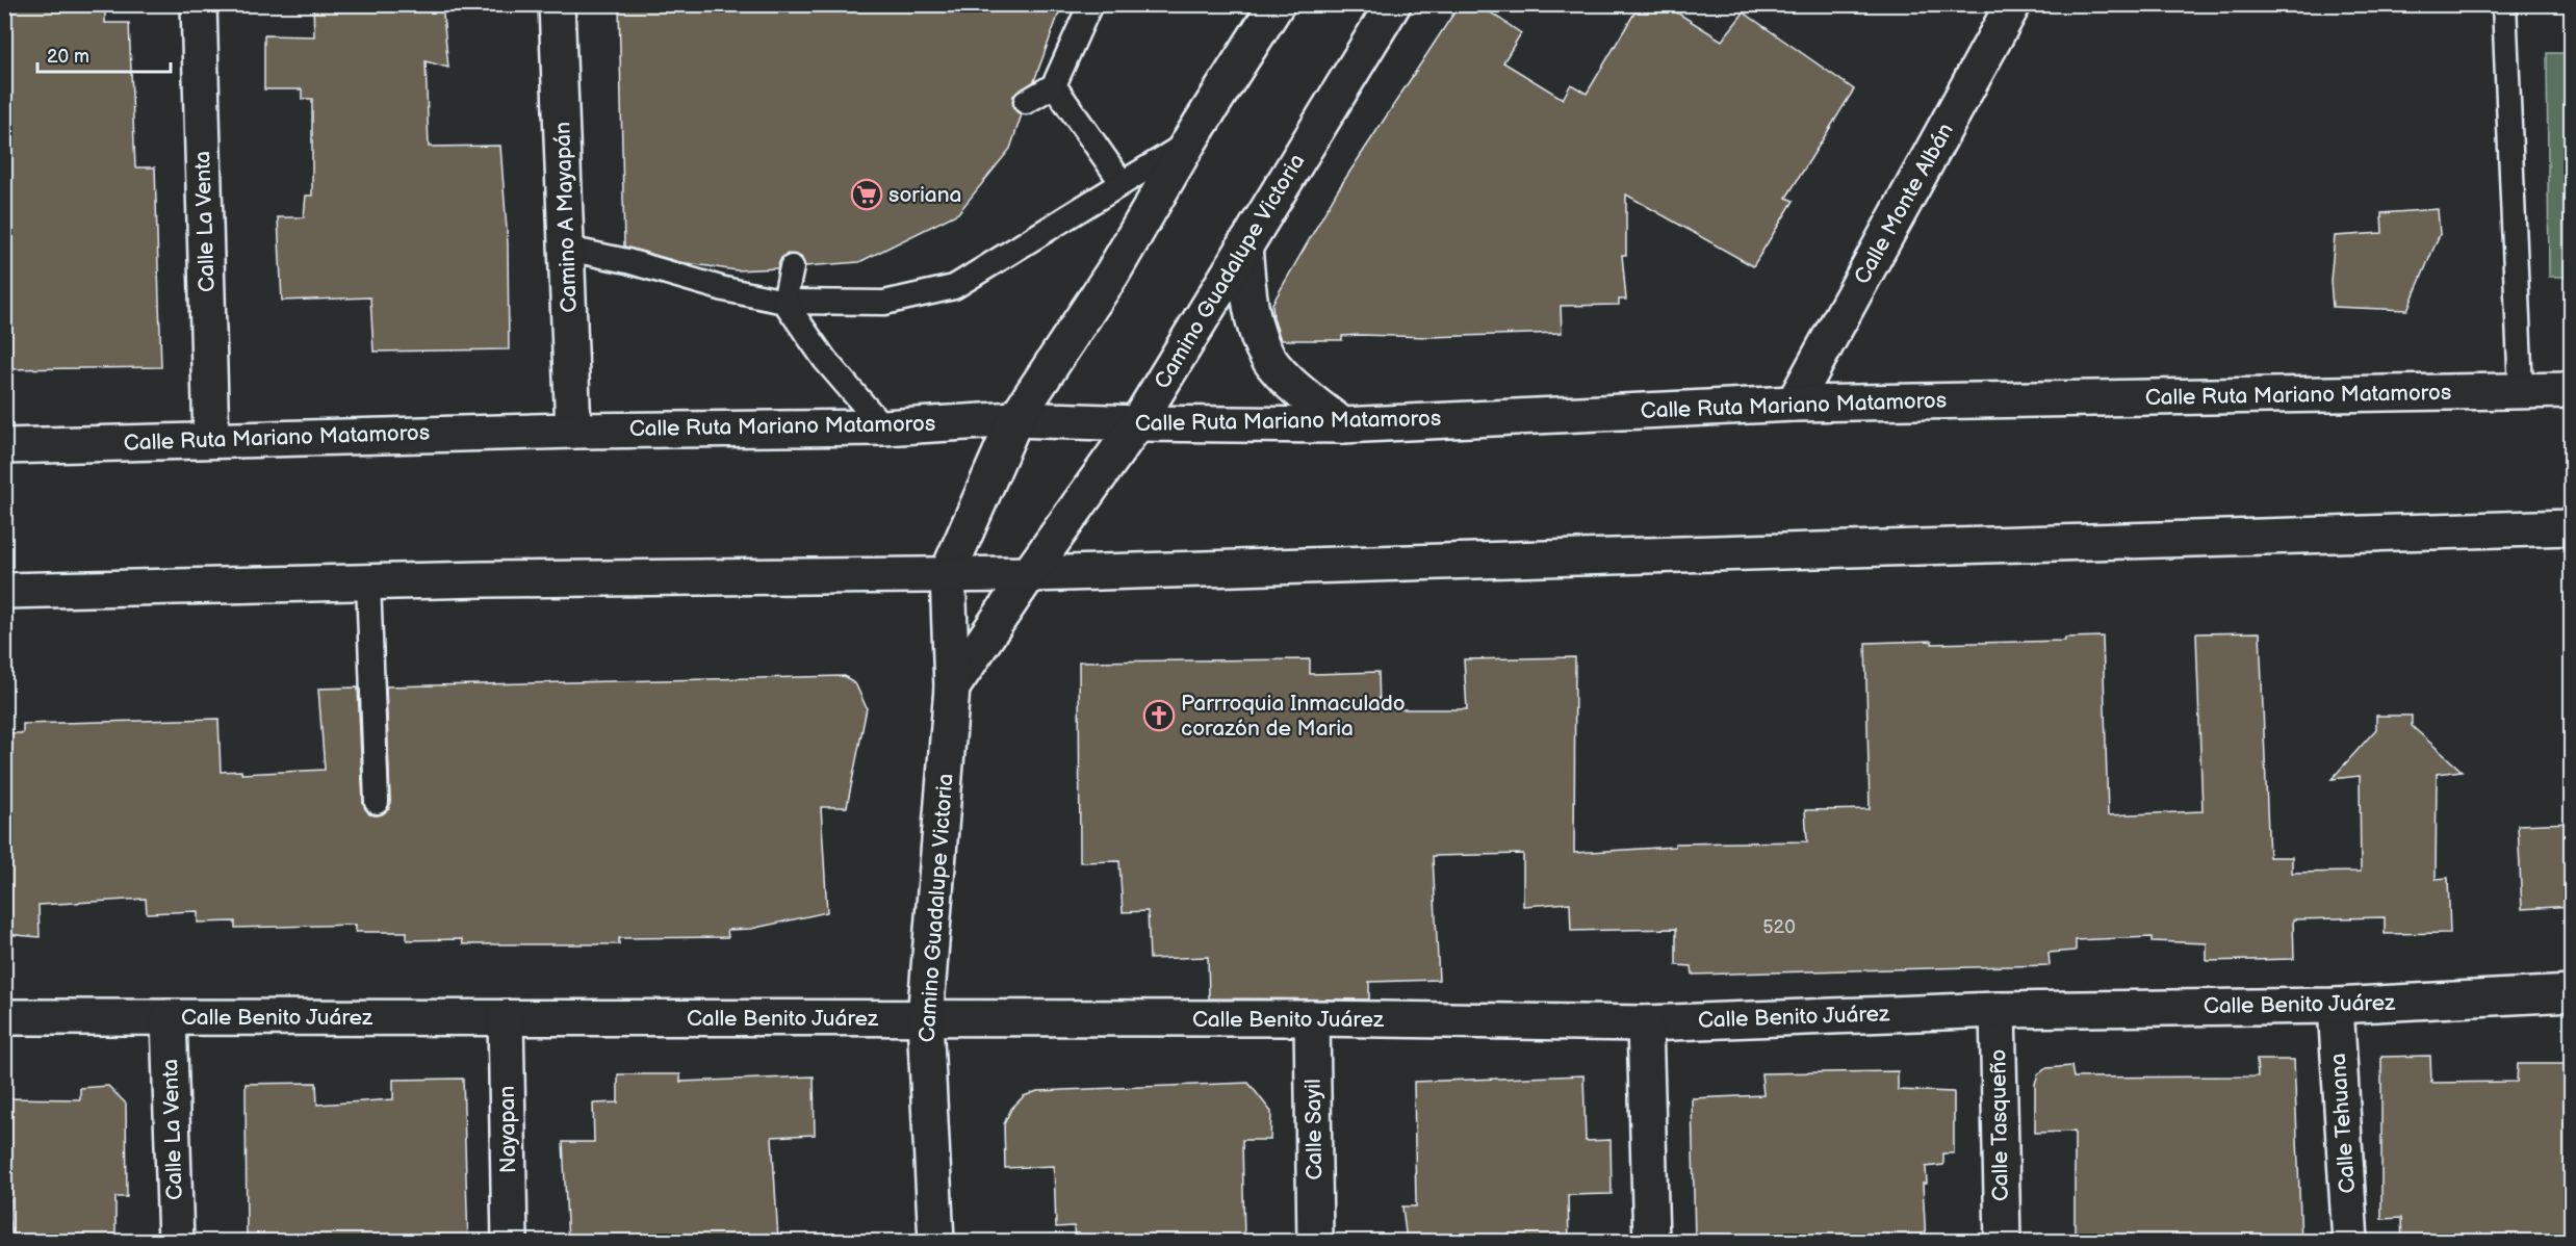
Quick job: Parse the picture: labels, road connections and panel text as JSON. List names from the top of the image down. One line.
{"streets":{"main road":["Calle Monte Albán","Camino A Mayapán","Calle La Venta","Camino Guadalupe Victoria","Calle Ruta Mariano Matamoros","Calle Benito Juárez","Calle Tehuana","Calle Tasqueño","Nayapan","Calle Sayil"]},"crossings":[["Calle Monte Albán","Calle Ruta Mariano Matamoros"],["Camino A Mayapán","Calle Ruta Mariano Matamoros"],["Calle La Venta","Calle Ruta Mariano Matamoros"],["Calle La Venta","Calle Benito Juárez"],["Camino Guadalupe Victoria","Calle Ruta Mariano Matamoros"],["Camino Guadalupe Victoria","Calle Benito Juárez"],["Calle Benito Juárez","Calle Tehuana"],["Calle Benito Juárez","Calle Tasqueño"],["Calle Benito Juárez","Nayapan"],["Calle Benito Juárez","Calle Sayil"]],"places":{"supermarket":["soriana"],"church":["Parrroquia Inmaculado corazón de Maria"]},"house_numbers":["520"],"scale_bar":"20 m"}
